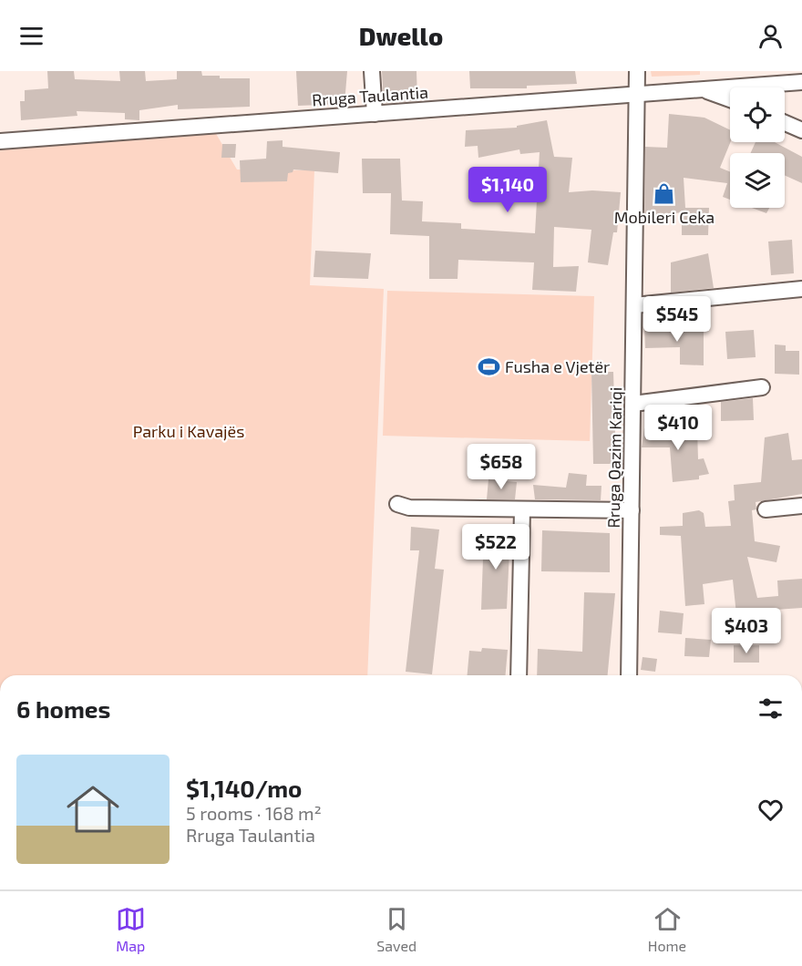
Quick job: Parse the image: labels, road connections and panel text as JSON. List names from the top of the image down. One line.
{"streets":{"street":["Rruga Taulantia","Rruga Qazim Kariqi"]},"crossings":[["Rruga Taulantia","Rruga Qazim Kariqi"]],"parks":["Parku i Kavajës"],"places":{"shop":["Mobileri Ceka"],"sports":["Fusha e Vjetër"]},"page":{"header":"Dwello","price":["$1,140","$545","$410","$658","$522","$403"],"heading":"6 homes","list":[{"name":"$1,140/mo","note":"5 rooms · 168 m² · Rruga Taulantia"}],"tabs":["Map","Saved","Home"]}}
